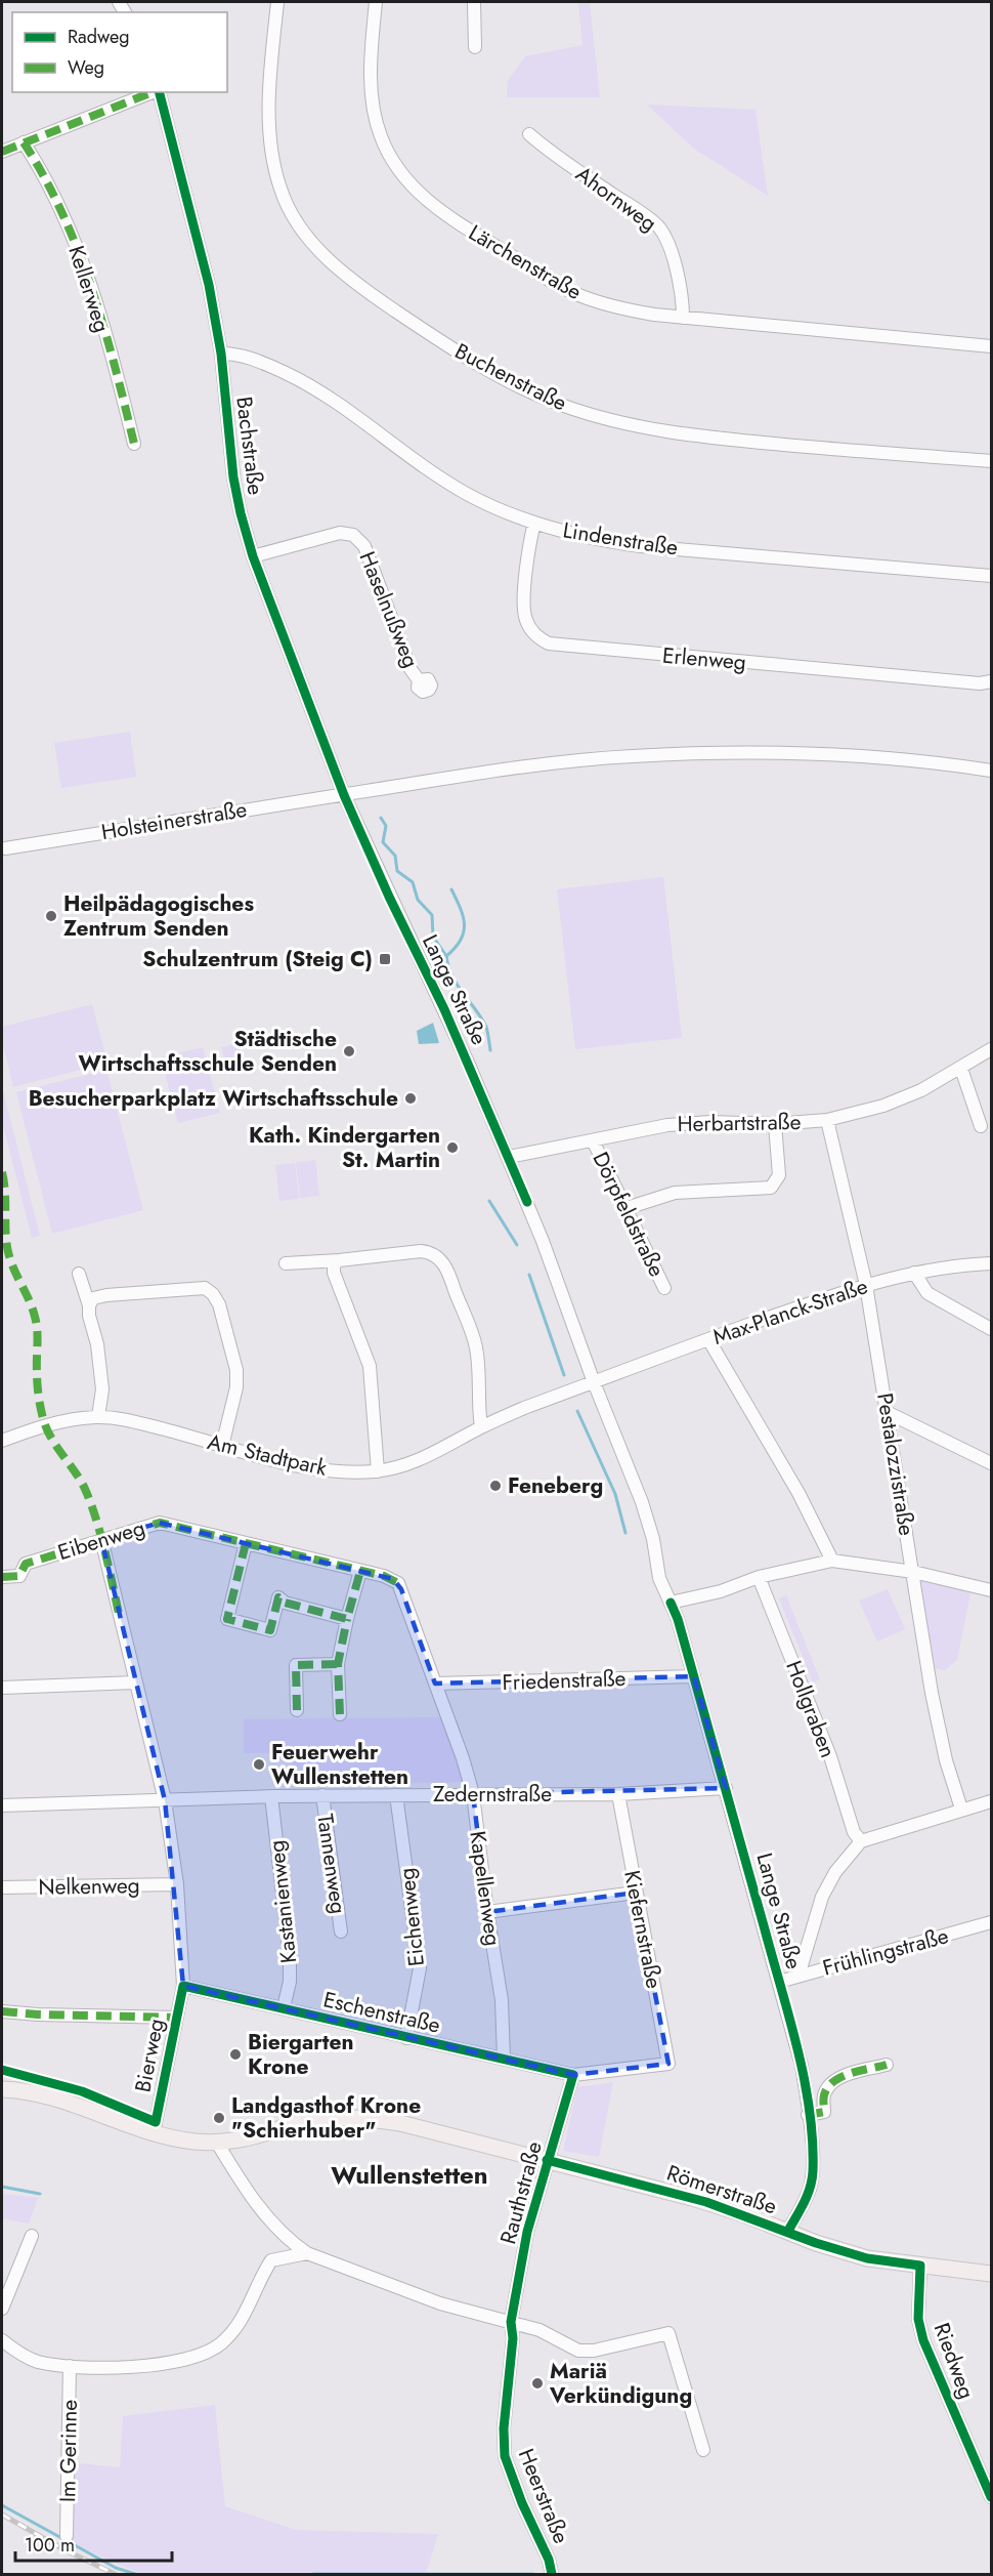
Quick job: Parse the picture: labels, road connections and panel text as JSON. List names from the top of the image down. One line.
{"streets":{"main road":["Römerstraße"],"street":["Ahornweg","Lärchenstraße","Kellerweg","Buchenstraße","Bachstraße","Lindenstraße","Haselnußweg","Erlenweg","Holsteinerstraße","Lange Straße","Herbartstraße","Dörpfeldstraße","Max-Planck-Straße","Am Stadtpark","Pestalozzistraße","Eibenweg","Friedenstraße","Hollgraben","Zedernstraße","Tannenweg","Nelkenweg","Kapellenweg","Kastanienweg","Eichenweg","Kiefernstraße","Frühlingstraße","Eschenstraße","Bierweg","Rauthstraße","Riedweg","Im Gerinne","Heerstraße"]},"crossings":[["Ahornweg","Lärchenstraße"],["Bachstraße","Lindenstraße"],["Bachstraße","Haselnußweg"],["Bachstraße","Holsteinerstraße"],["Bachstraße","Lange Straße"],["Lindenstraße","Erlenweg"],["Holsteinerstraße","Lange Straße"],["Lange Straße","Herbartstraße"],["Lange Straße","Max-Planck-Straße"],["Lange Straße","Am Stadtpark"],["Lange Straße","Friedenstraße"],["Lange Straße","Zedernstraße"],["Lange Straße","Frühlingstraße"],["Lange Straße","Römerstraße"],["Herbartstraße","Dörpfeldstraße"],["Herbartstraße","Pestalozzistraße"],["Max-Planck-Straße","Am Stadtpark"],["Max-Planck-Straße","Pestalozzistraße"],["Eibenweg","Kapellenweg"],["Eibenweg","Bierweg"],["Friedenstraße","Kapellenweg"],["Zedernstraße","Tannenweg"],["Zedernstraße","Kapellenweg"],["Zedernstraße","Kastanienweg"],["Zedernstraße","Eichenweg"],["Zedernstraße","Kiefernstraße"],["Zedernstraße","Bierweg"],["Nelkenweg","Bierweg"],["Kapellenweg","Eschenstraße"],["Kastanienweg","Eschenstraße"],["Eichenweg","Eschenstraße"],["Kiefernstraße","Eschenstraße"],["Eschenstraße","Bierweg"],["Eschenstraße","Rauthstraße"],["Bierweg","Römerstraße"],["Römerstraße","Rauthstraße"],["Römerstraße","Riedweg"],["Rauthstraße","Heerstraße"]],"districts":["Wullenstetten"],"places":{"other":["Heilpädagogisches Zentrum Senden","Städtische Wirtschaftsschule Senden","Besucherparkplatz Wirtschaftsschule","Kath. Kindergarten St. Martin","Feneberg","Feuerwehr Wullenstetten","Biergarten Krone","Landgasthof Krone \"Schierhuber\"","Mariä Verkündigung"],"transit":["Schulzentrum (Steig C)"]},"legend":["Radweg","Weg"],"scale_bar":"100 m"}
